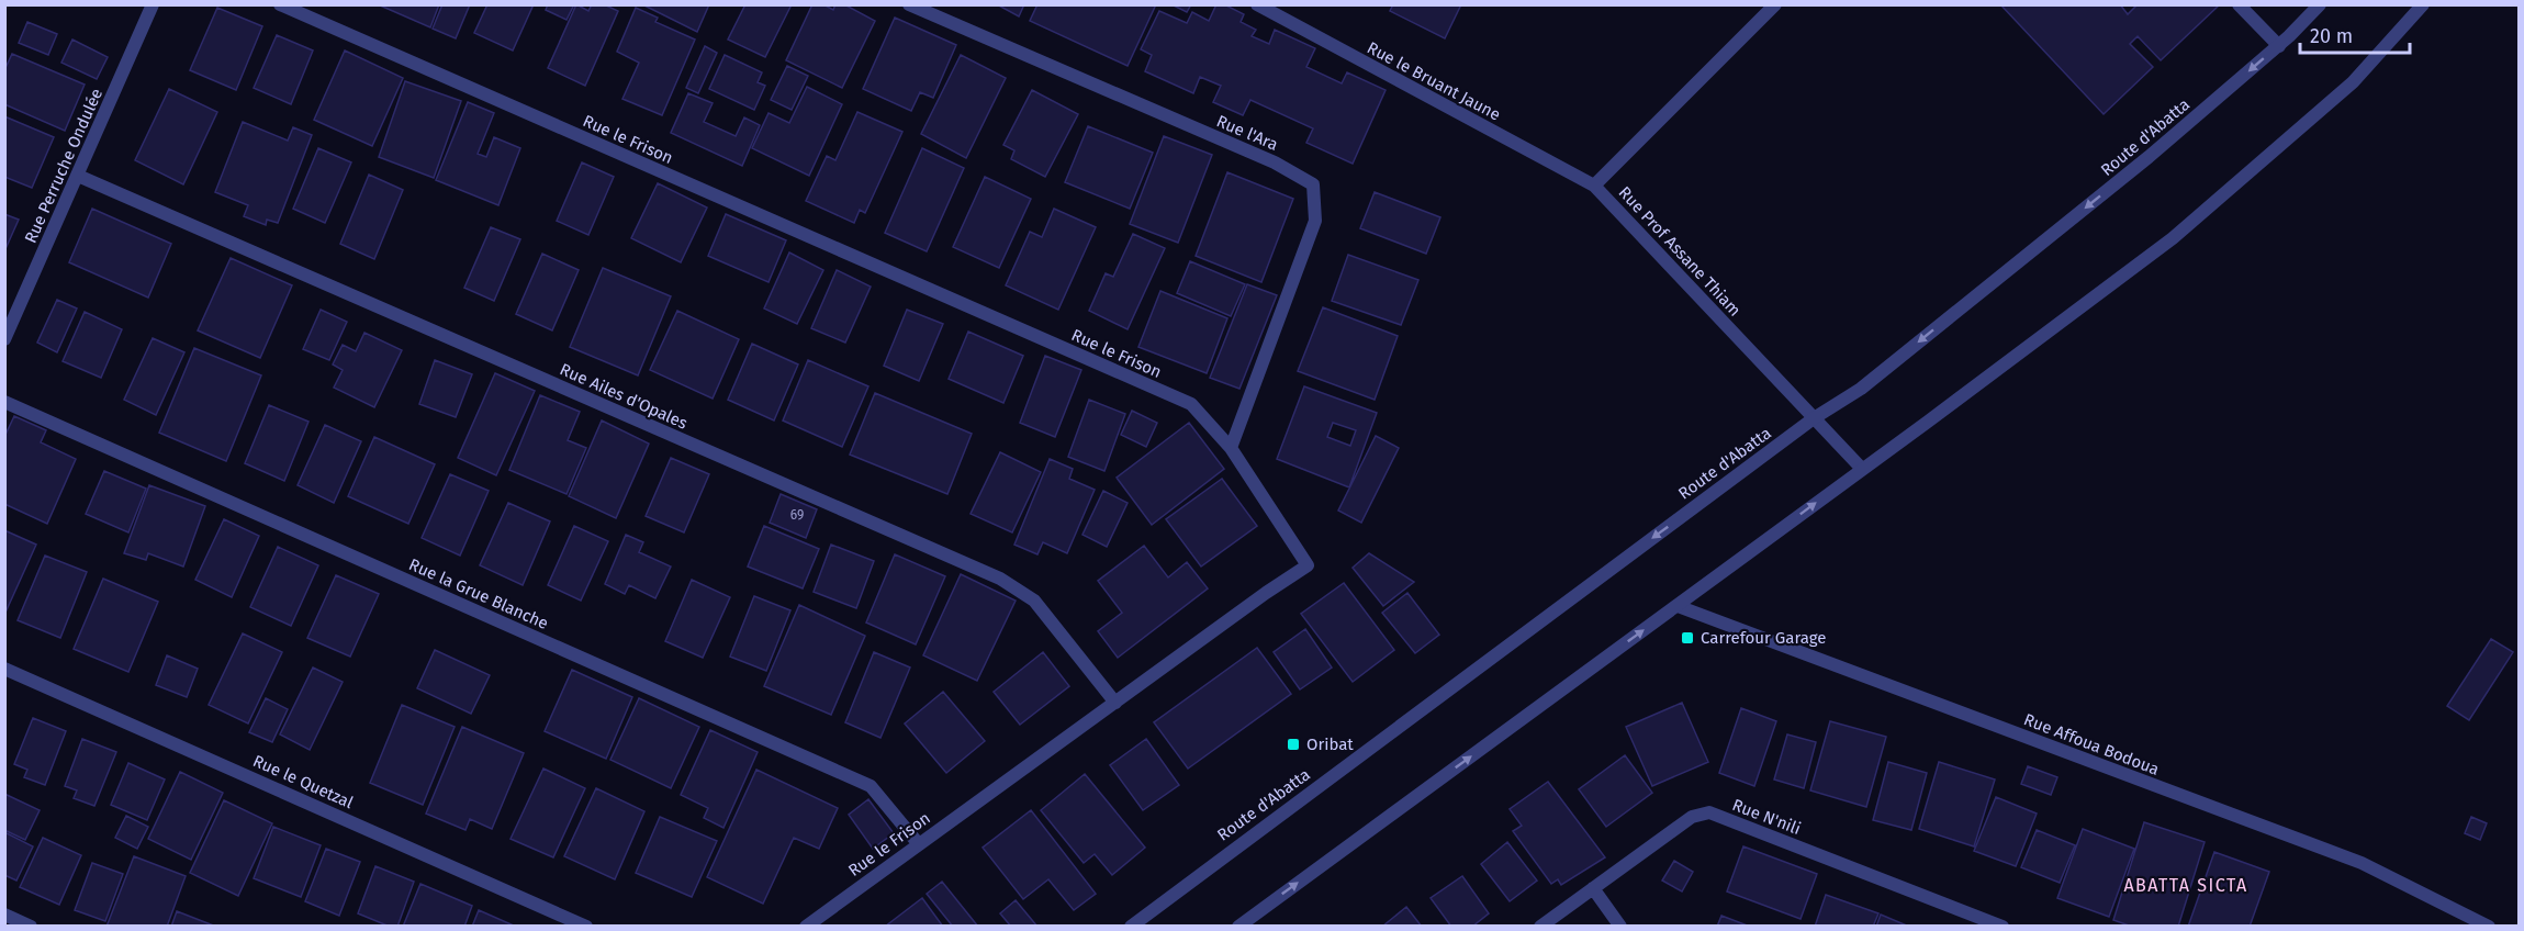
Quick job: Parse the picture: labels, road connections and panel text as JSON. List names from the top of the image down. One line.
{"streets":{"street":["Rue le Bruant Jaune","Rue l'Ara","Route d'Abatta","Rue le Frison","Rue Perruche Ondulée","Rue Prof Assane Thiam","Rue Ailes d'Opales","Rue la Grue Blanche","Rue Affoua Bodoua","Rue le Quetzal","Rue N'nili"]},"crossings":[["Rue le Bruant Jaune","Rue Prof Assane Thiam"],["Rue l'Ara","Rue le Frison"],["Route d'Abatta","Rue Prof Assane Thiam"],["Rue le Frison","Rue Ailes d'Opales"],["Rue le Frison","Rue la Grue Blanche"],["Rue Perruche Ondulée","Rue Ailes d'Opales"]],"districts":["ABATTA SICTA"],"places":{"transit":["Carrefour Garage","Oribat"]},"house_numbers":["69"],"scale_bar":"20 m"}
